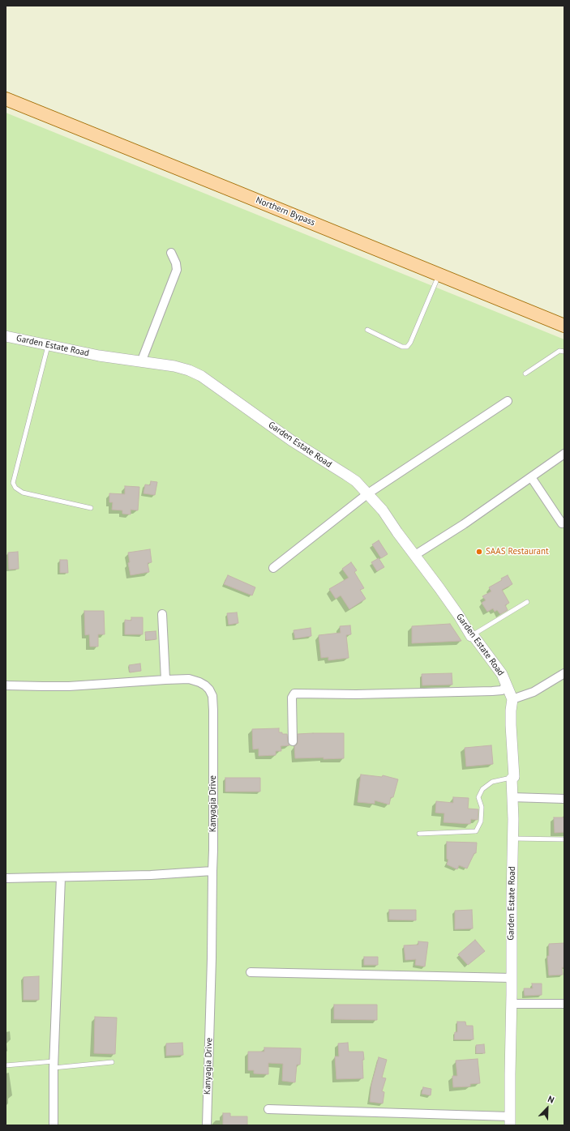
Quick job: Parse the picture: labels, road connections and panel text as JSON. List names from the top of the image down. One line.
{"streets":{"main road":["Northern Bypass"],"street":["Garden Estate Road","Kanyagia Drive"]},"places":["SAAS Restaurant"],"north":"top right"}
